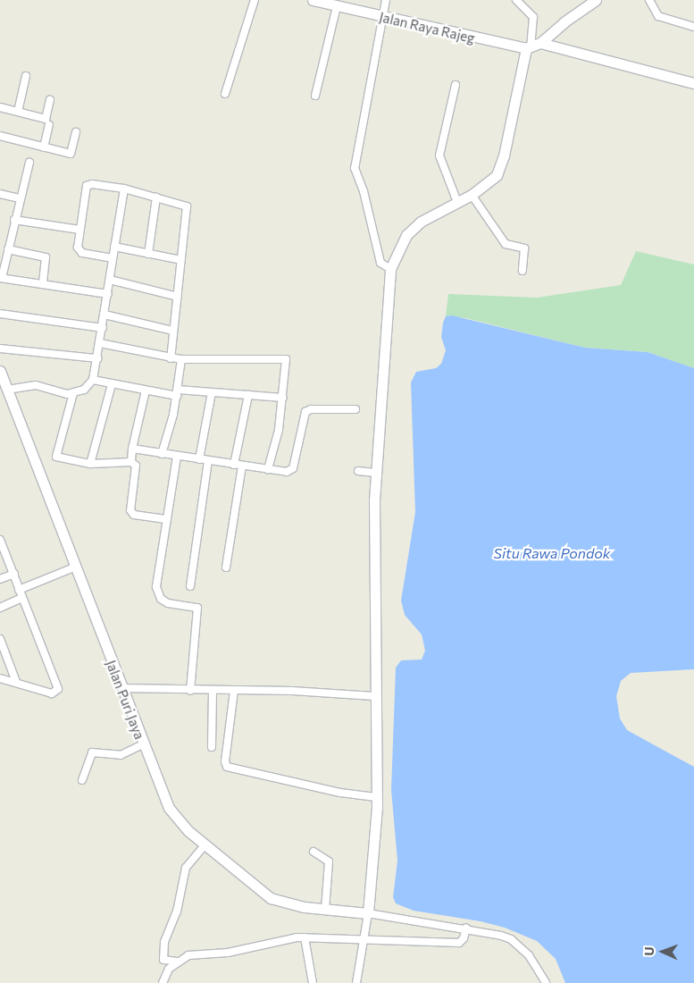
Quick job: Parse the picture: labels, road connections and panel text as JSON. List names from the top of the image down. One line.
{"streets":{"street":["Jalan Raya Rajeg","Jalan Puri Jaya"]},"water":["Situ Rawa Pondok"],"north":"left"}
